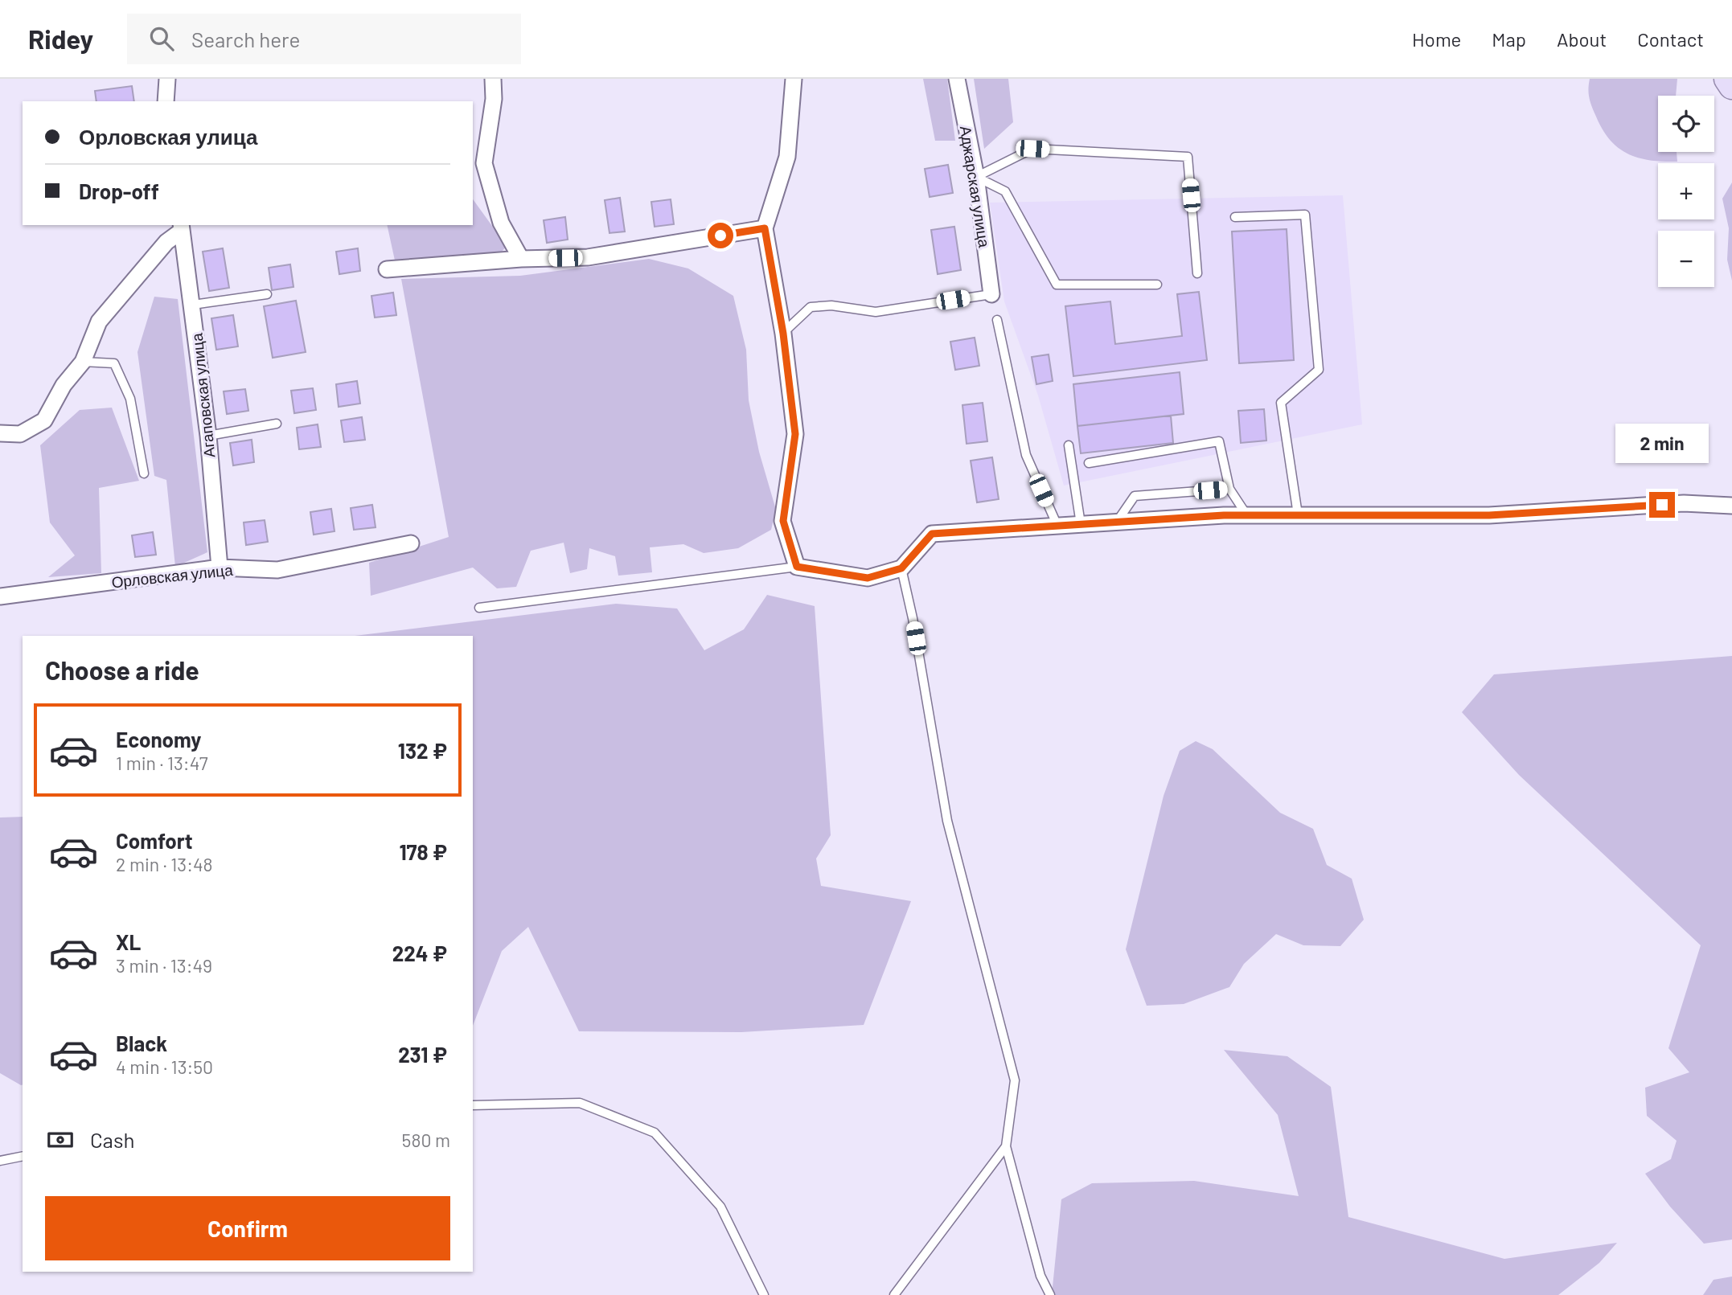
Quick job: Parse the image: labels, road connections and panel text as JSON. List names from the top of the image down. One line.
{"streets":{"street":["Аджарская улица","Агаповская улица","Орловская улица"]},"crossings":[["Агаповская улица","Орловская улица"]],"page":{"header":"Ridey","search":"Search here","nav":["Home","Map","About","Contact"],"map_buttons":["+","−"],"banner":["Орловская улица","Drop-off"],"bubble":"2 min","heading":"Choose a ride","list":[{"name":"Economy","note":"1 min · 13:47","value":"132 ₽"},{"name":"Comfort","note":"2 min · 13:48","value":"178 ₽"},{"name":"XL","note":"3 min · 13:49","value":"224 ₽"},{"name":"Black","note":"4 min · 13:50","value":"231 ₽"}],"pay":["Cash","580 m"],"buttons":"Confirm"}}
